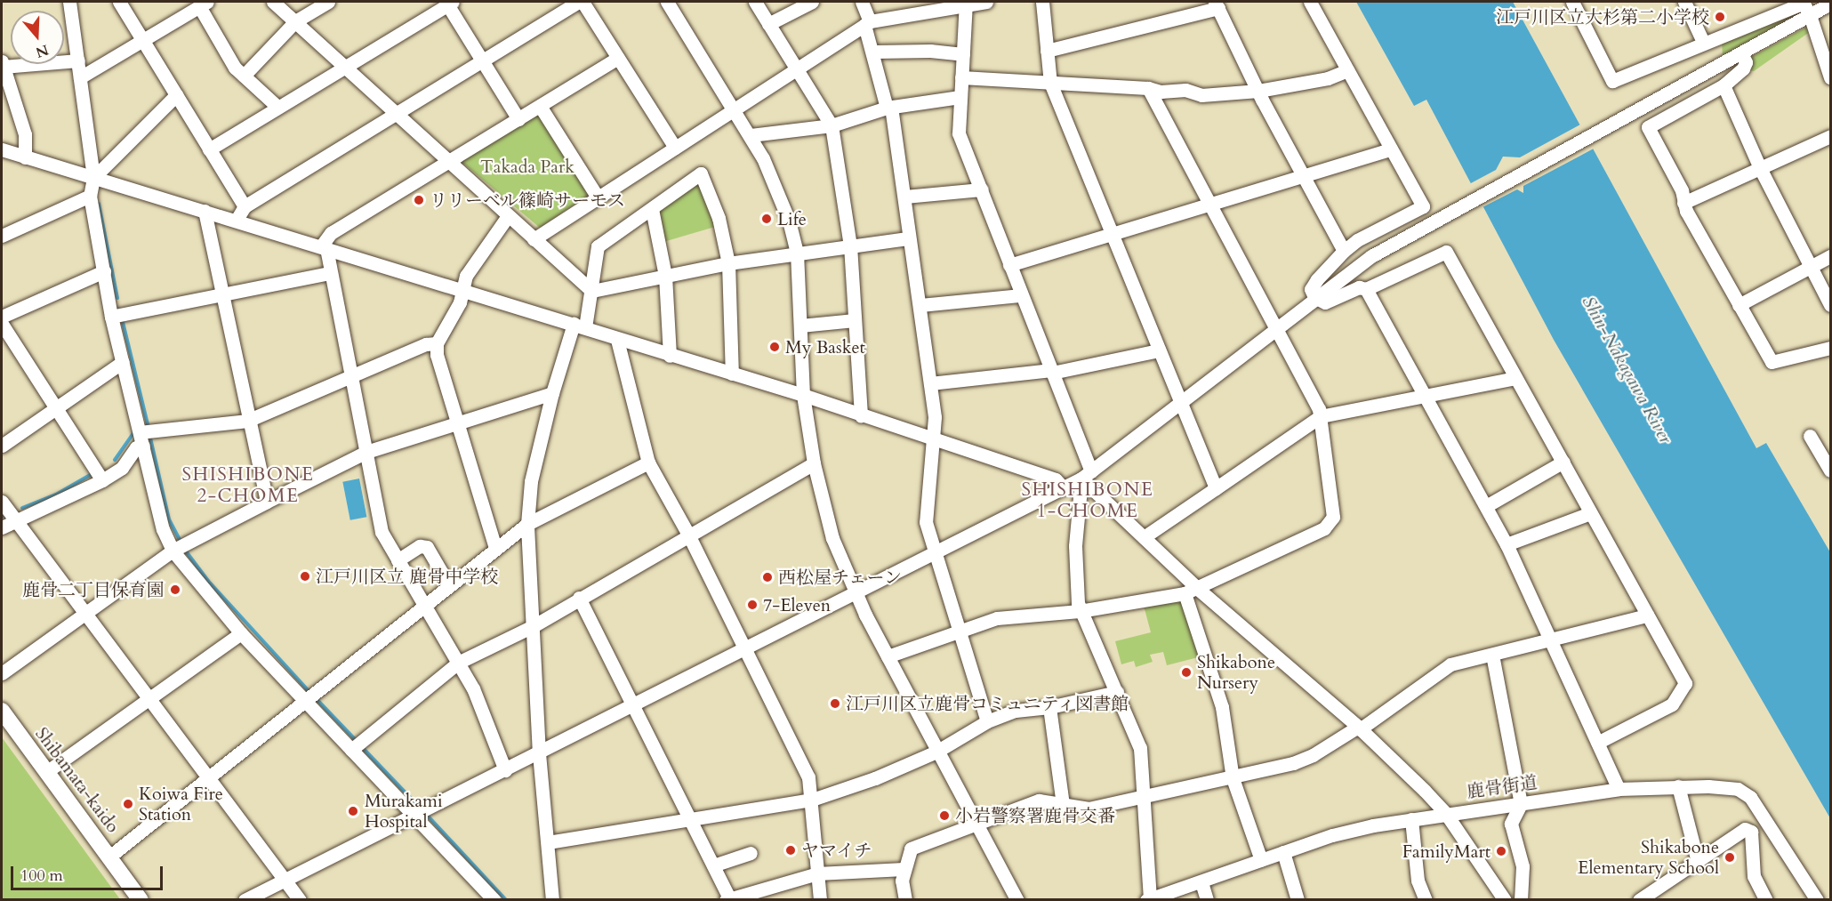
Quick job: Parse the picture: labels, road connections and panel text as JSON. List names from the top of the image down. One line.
{"streets":{"main road":["Shibamata-kaido"],"street":["鹿骨街道"]},"districts":["SHISHIBONE 2-CHOME","SHISHIBONE 1-CHOME"],"water":["Shin-Nakagawa River"],"parks":["Takada Park"],"places":["江戸川区立大杉第二小学校","リリーベル篠崎サーモス","Life","My Basket","江戸川区立 鹿骨中学校","西松屋チェーン","鹿骨二丁目保育園","7-Eleven","Shikabone Nursery","江戸川区立鹿骨コミュニティ図書館","Koiwa Fire Station","Murakami Hospital","小岩警察署鹿骨交番","ヤマイチ","FamilyMart","Shikabone Elementary School"],"scale_bar":"100 m","north":"bottom"}
